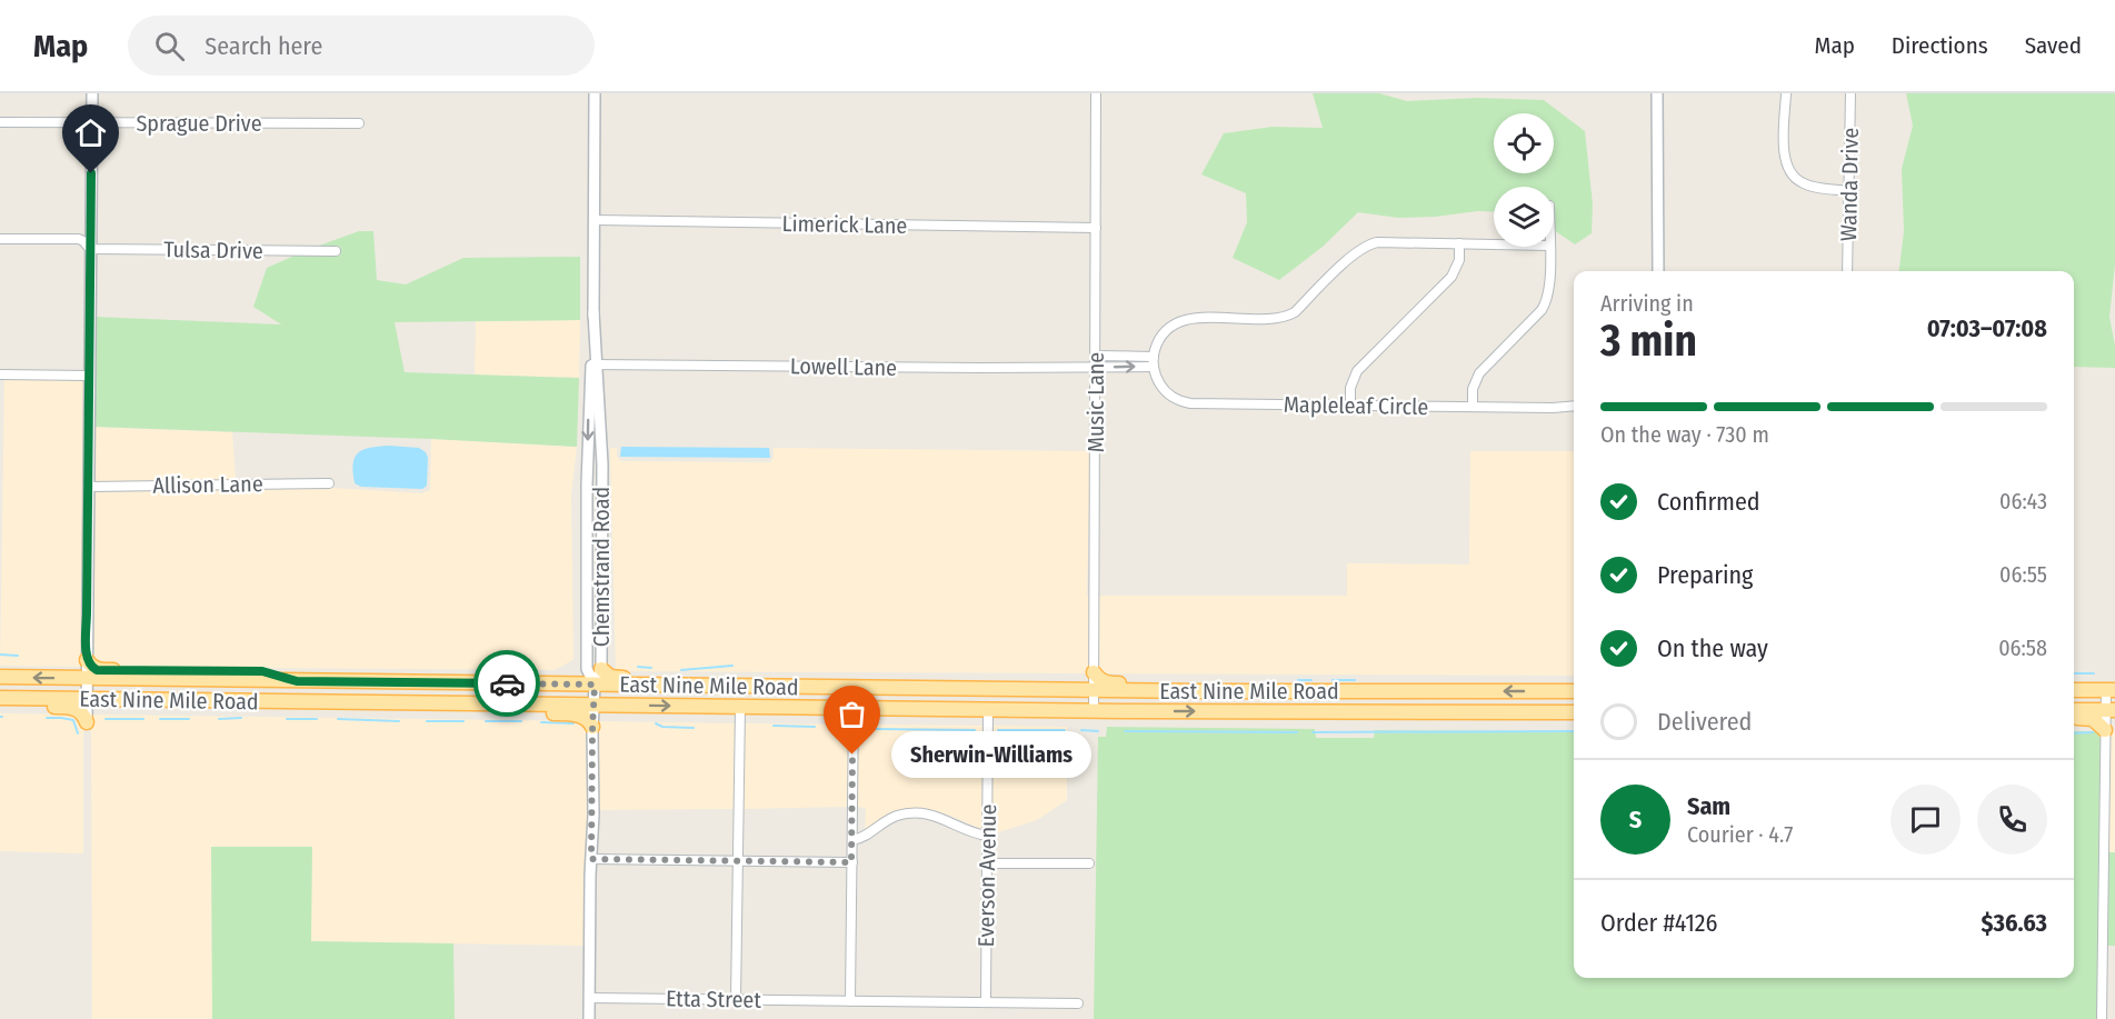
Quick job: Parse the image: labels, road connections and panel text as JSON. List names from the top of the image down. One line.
{"streets":{"main road":["East Nine Mile Road"],"street":["Sprague Drive","Wanda Drive","Limerick Lane","Tulsa Drive","Lowell Lane","Music Lane","Mapleleaf Circle","Allison Lane","Chemstrand Road","Everson Avenue","Etta Street"]},"crossings":[["Limerick Lane","Music Lane"],["Limerick Lane","Chemstrand Road"],["Lowell Lane","Music Lane"],["Lowell Lane","Chemstrand Road"],["Music Lane","East Nine Mile Road"],["Chemstrand Road","East Nine Mile Road"],["Chemstrand Road","Etta Street"],["East Nine Mile Road","Everson Avenue"],["Everson Avenue","Etta Street"]],"places":["Sherwin-Williams"],"page":{"header":"Map","search":"Search here","nav":["Map","Directions","Saved"],"heading":["3 min","Arriving in","07:03–07:08"],"panel":["Sam","Courier · 4.7","Order #4126","$36.63"],"bar":"On the way · 730 m","list":[["Confirmed","06:43"],["Preparing","06:55"],["On the way","06:58"],"Delivered"],"bubble":"Sherwin-Williams","round":"S"}}
